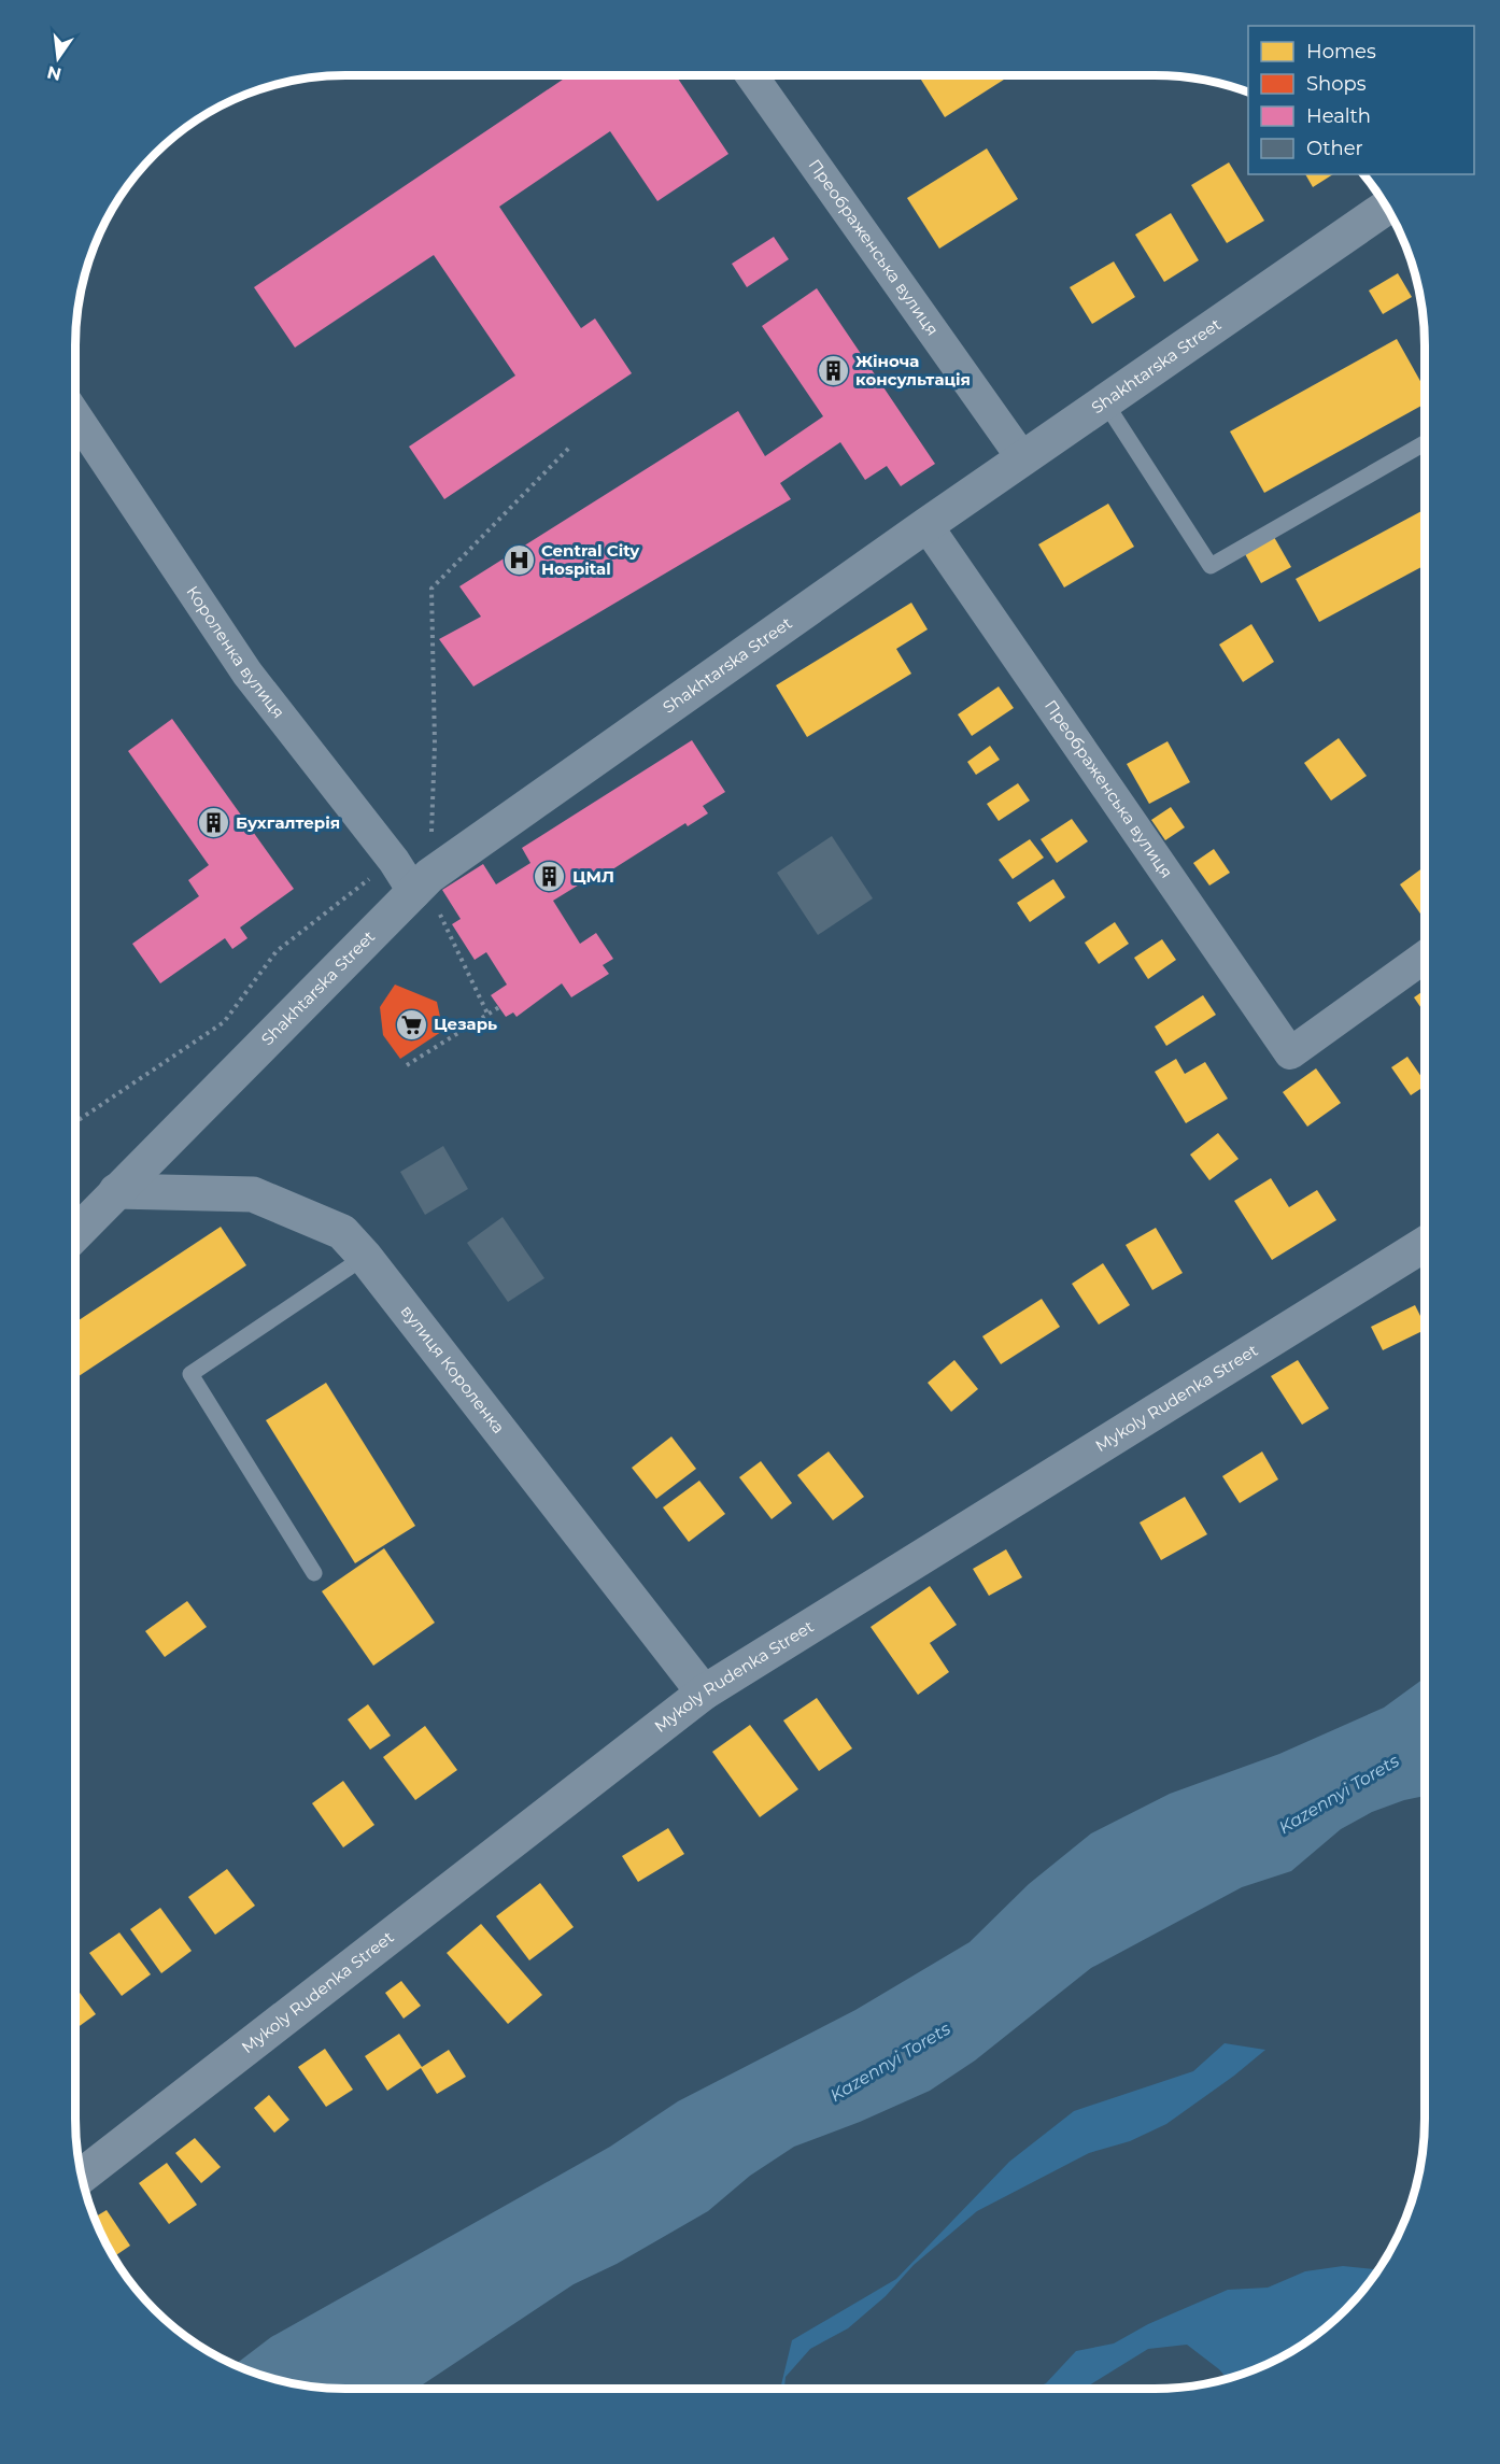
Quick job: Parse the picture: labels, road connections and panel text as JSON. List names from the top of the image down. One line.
{"streets":{"street":["Преображенська вулиця","Shakhtarska Street","Короленка вулиця","вулиця Короленка","Mykoly Rudenka Street"]},"crossings":[["Преображенська вулиця","Shakhtarska Street"],["Shakhtarska Street","Короленка вулиця"],["Shakhtarska Street","вулиця Короленка"],["вулиця Короленка","Mykoly Rudenka Street"]],"water":["Kazennyi Torets"],"places":{"building":["Жіноча консультація","Бухгалтерія","ЦМЛ"],"hospital":["Central City Hospital"],"supermarket":["Цезарь"]},"legend":["Homes","Shops","Health","Other"],"north":"bottom"}
